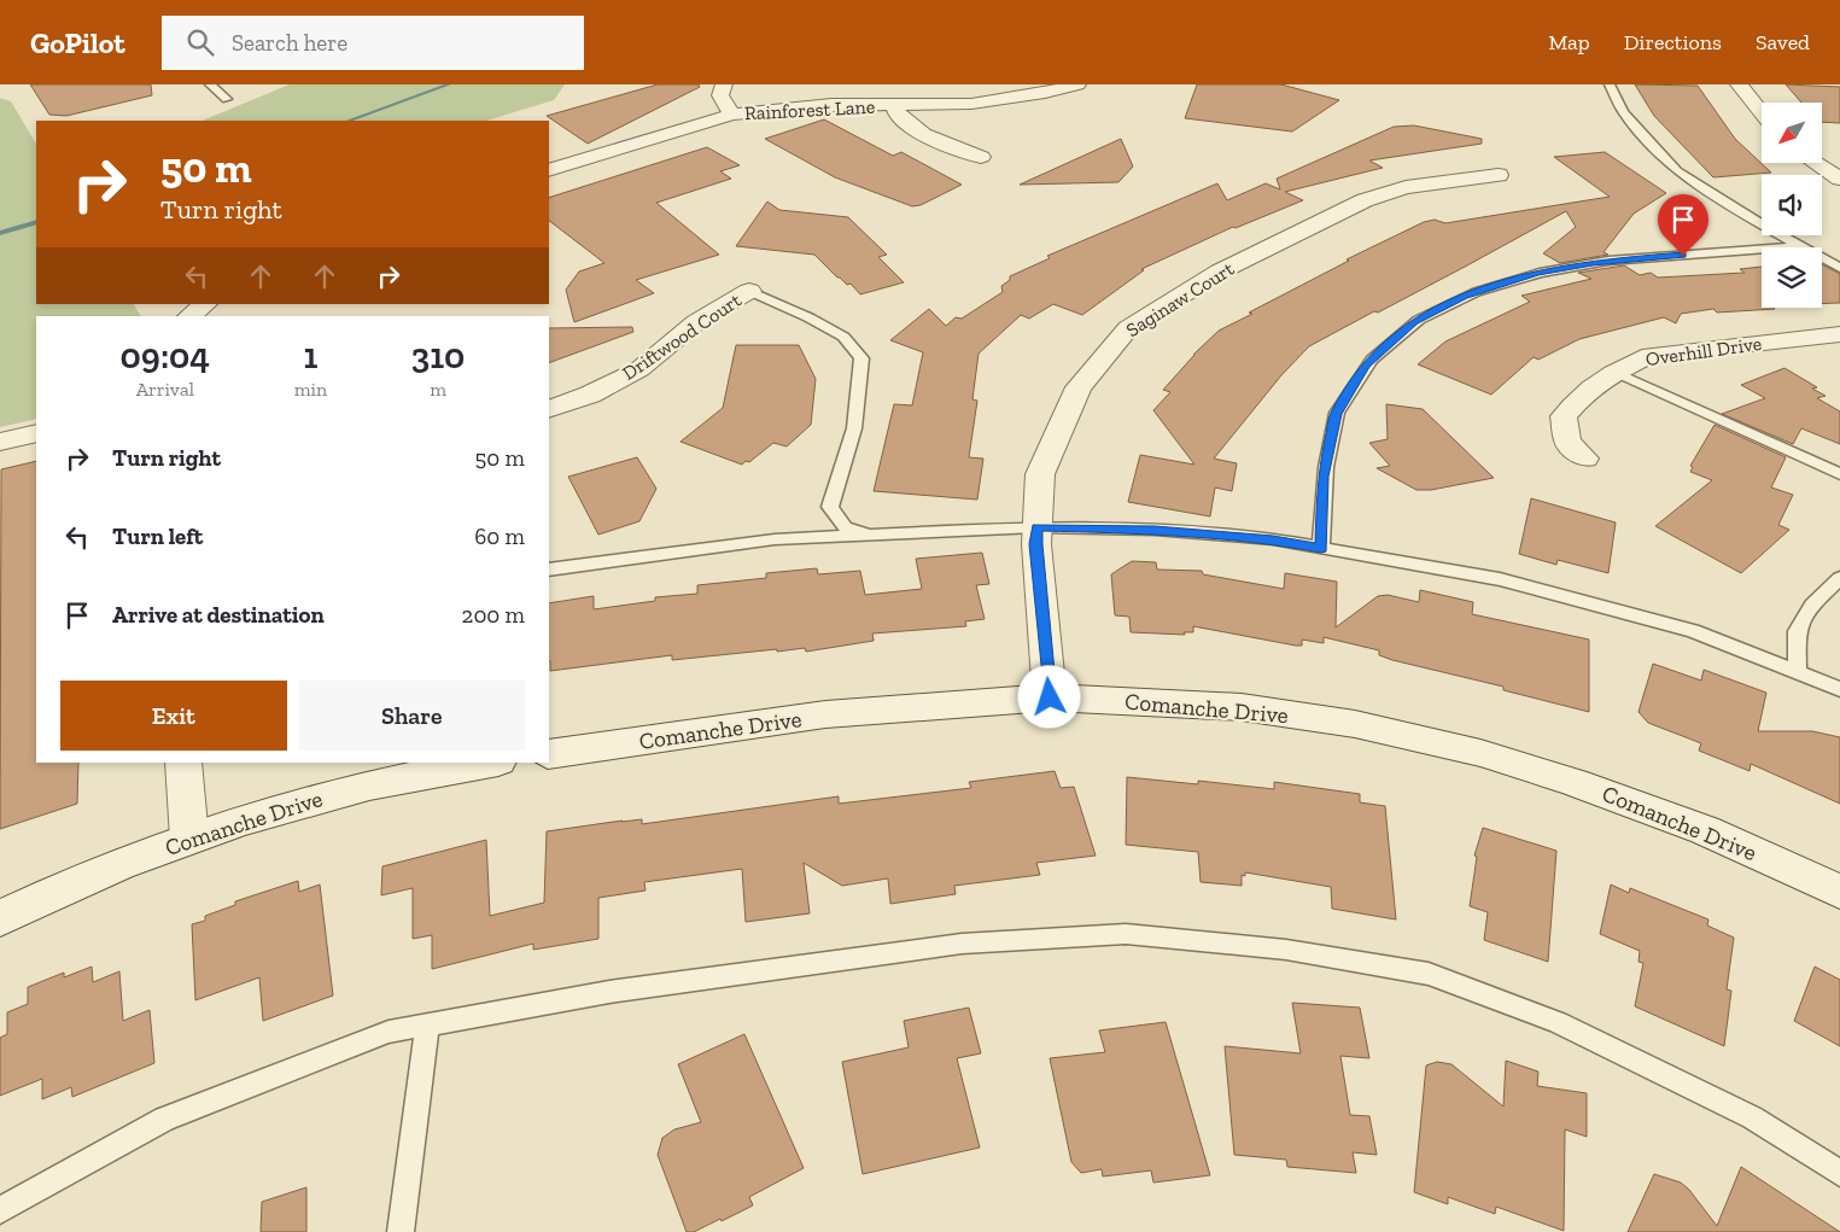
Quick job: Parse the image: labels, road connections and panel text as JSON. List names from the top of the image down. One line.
{"streets":{"street":["Rainforest Lane","Saginaw Court","Driftwood Court","Overhill Drive","Comanche Drive"]},"crossings":[["Saginaw Court","Comanche Drive"]],"north":"bottom left","page":{"header":"GoPilot","search":"Search here","nav":["Map","Directions","Saved"],"turn":["50 m","Turn right"],"eta":["09:04","Arrival","1","min","310","m"],"list":[{"name":"Turn right","value":"50 m"},{"name":"Turn left","value":"60 m"},{"name":"Arrive at destination","value":"200 m"}],"buttons":["Exit","Share"]}}
